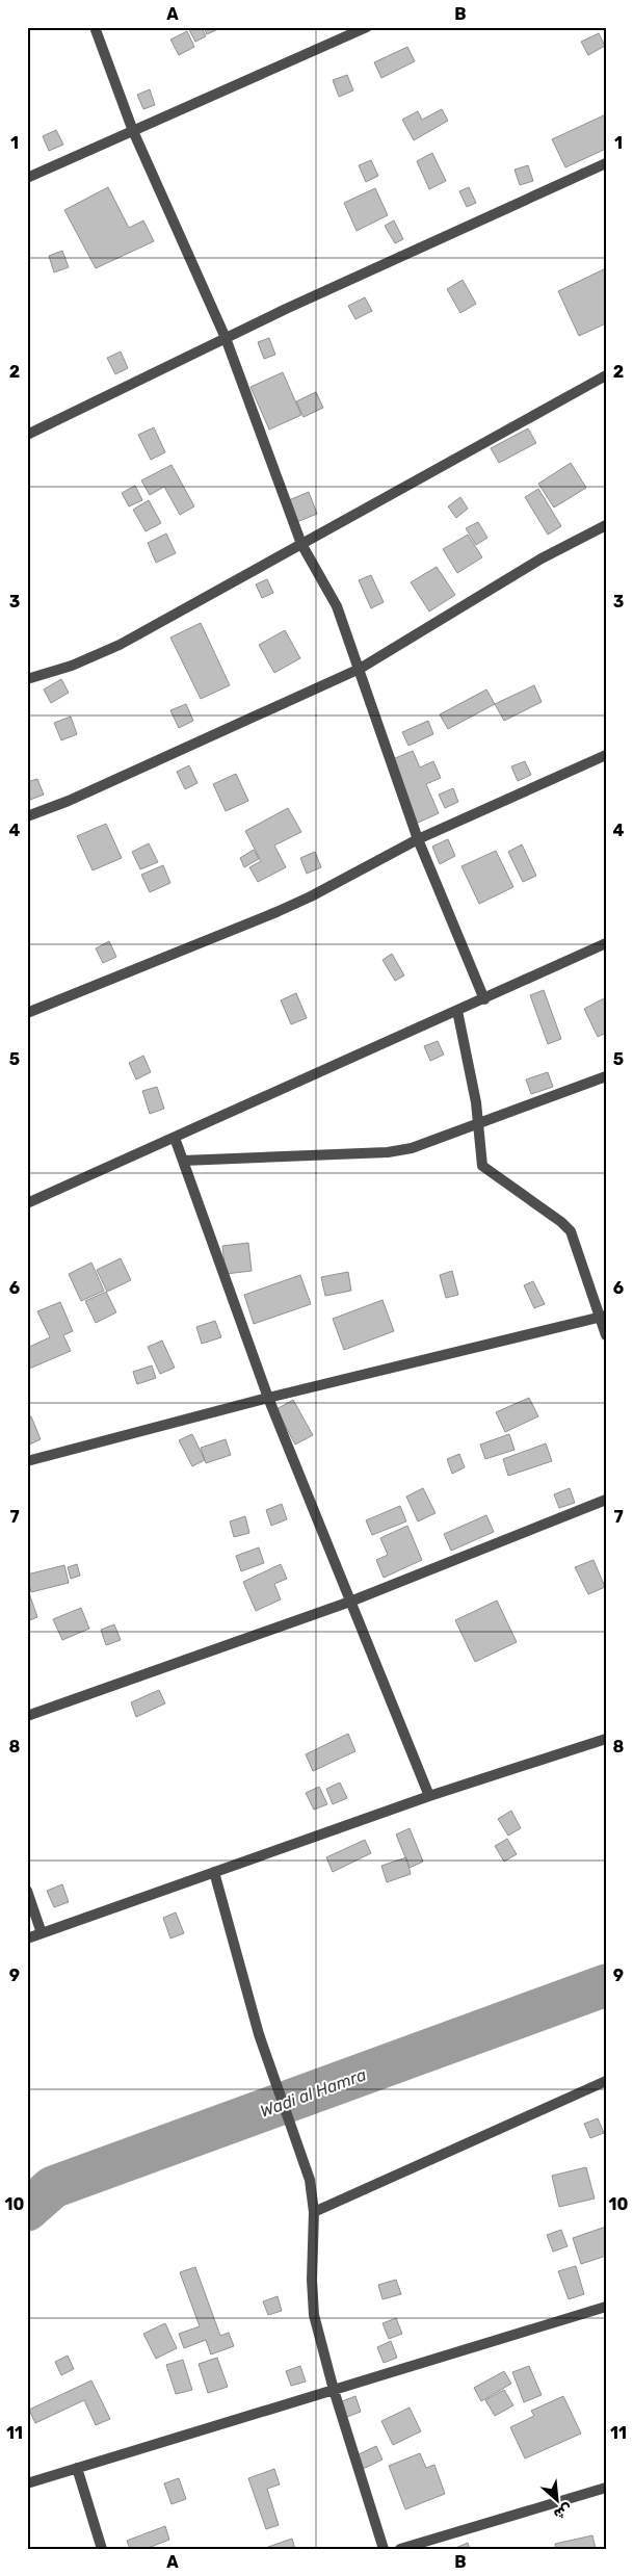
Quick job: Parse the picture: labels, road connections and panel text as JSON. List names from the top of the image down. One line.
{"water":["Wadi al Hamra"],"north":"bottom right","grid":{"columns":["A","B"],"rows":["1","2","3","4","5","6","7","8","9","10","11"]}}
